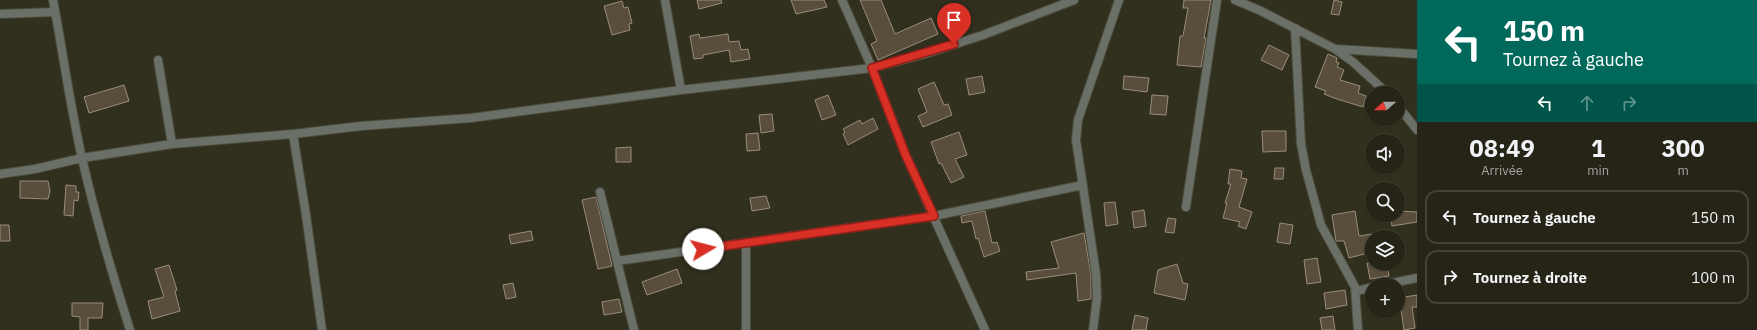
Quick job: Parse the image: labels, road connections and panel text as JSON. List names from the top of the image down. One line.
{"north":"left","page":{"turn":["150 m","Tournez à gauche"],"map_buttons":"+","eta":["08:49","Arrivée","1","min","300","m"],"list":[{"name":"Tournez à gauche","value":"150 m"},{"name":"Tournez à droite","value":"100 m"}]}}
